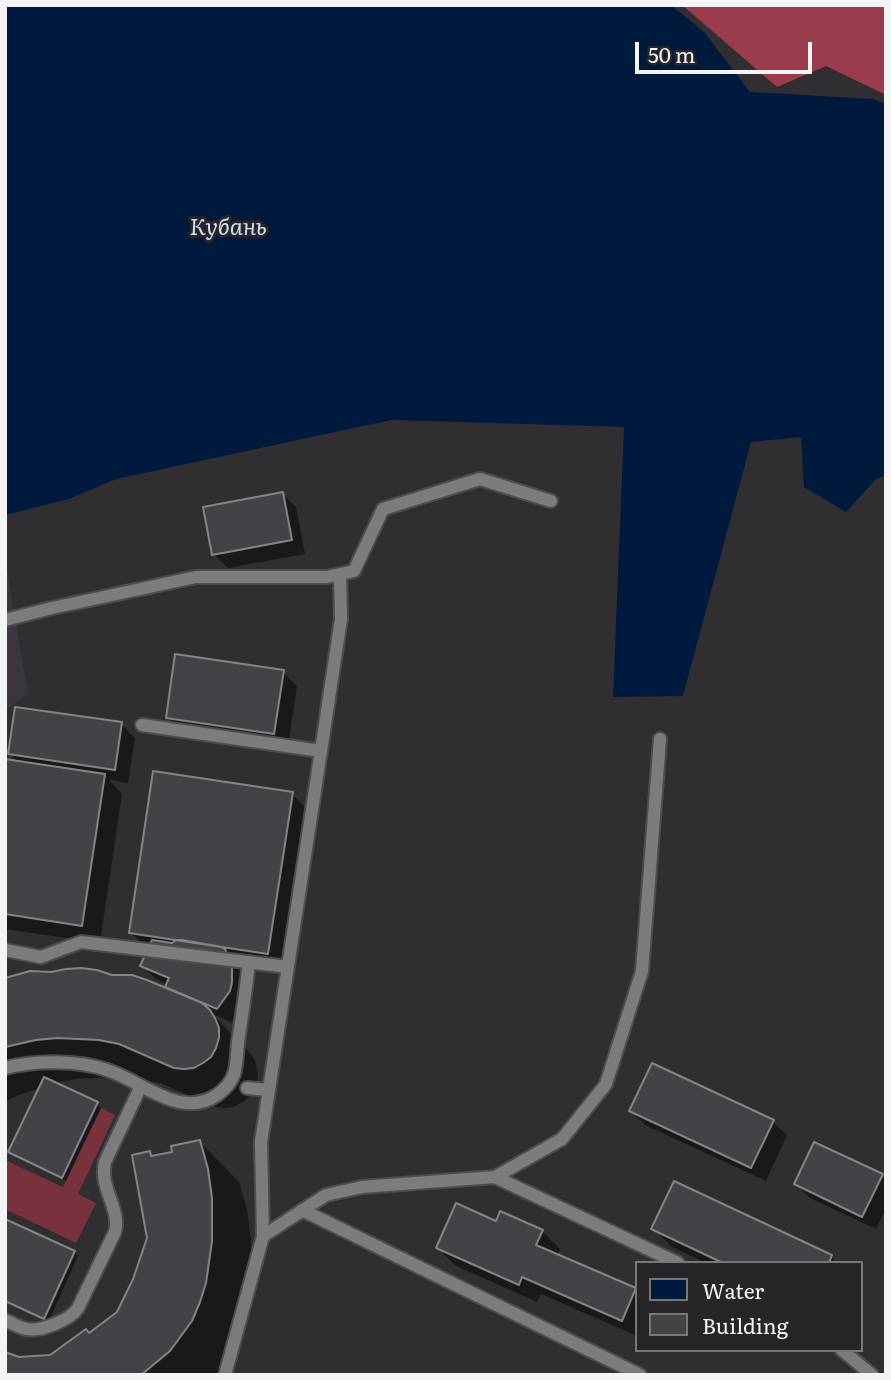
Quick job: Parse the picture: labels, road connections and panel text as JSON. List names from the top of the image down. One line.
{"water":["Кубань"],"legend":["Water","Building"],"scale_bar":"50 m"}
